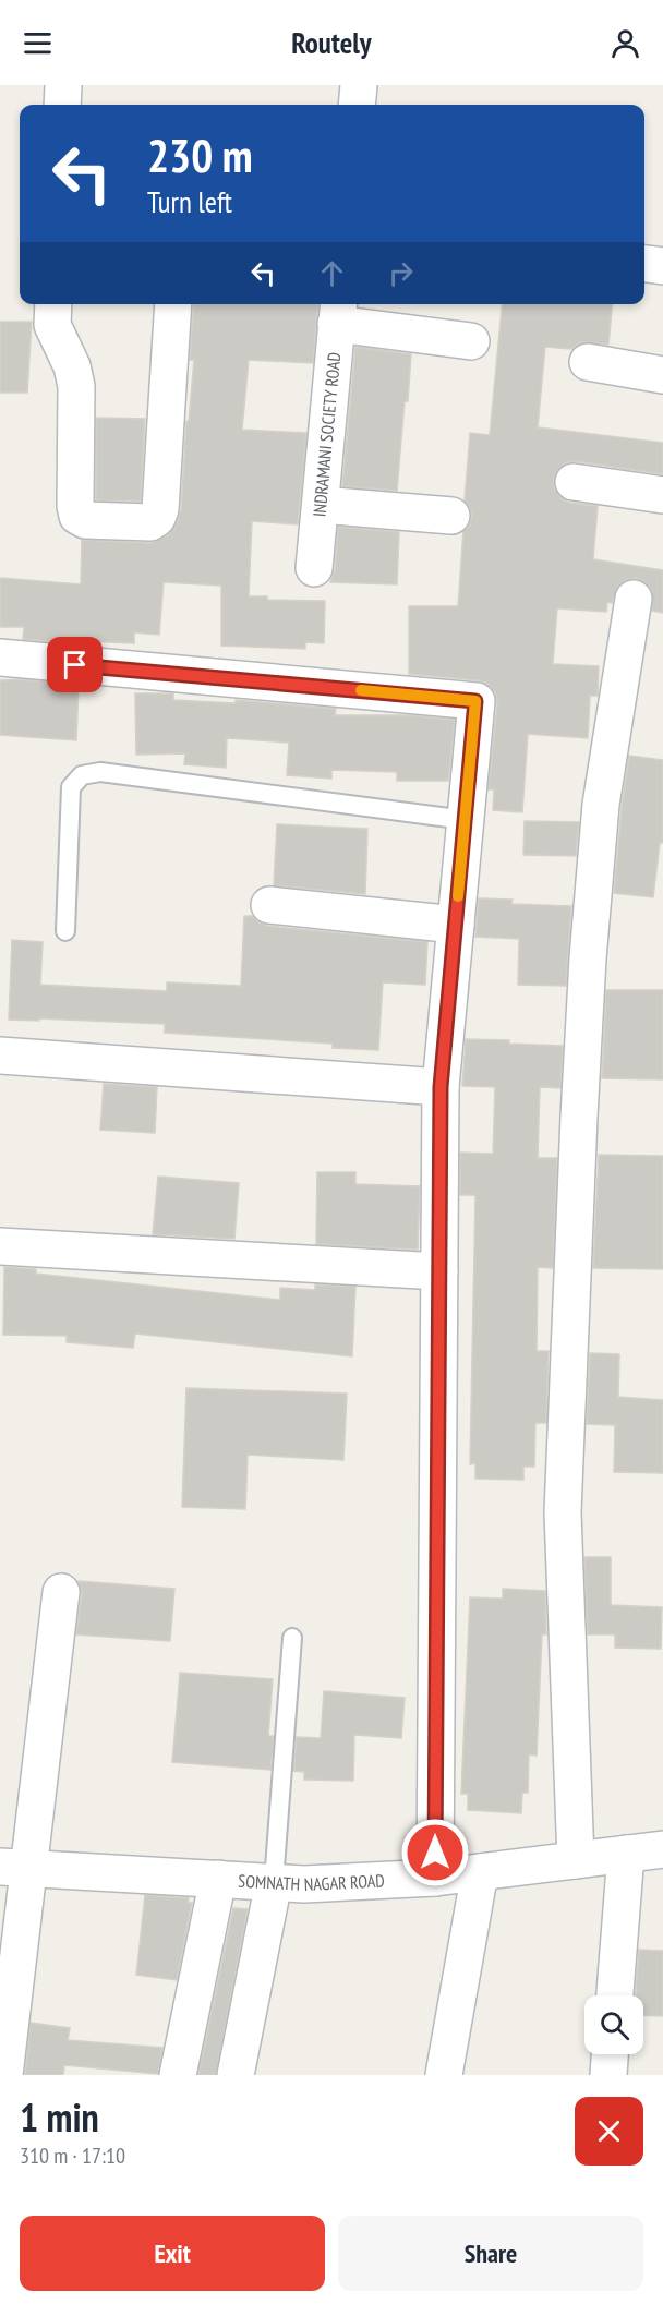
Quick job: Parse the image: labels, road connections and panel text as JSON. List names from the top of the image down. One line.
{"streets":{"street":["INDRAMANI SOCIETY ROAD","SOMNATH NAGAR ROAD"]},"page":{"header":"Routely","turn":["230 m","Turn left"],"heading":["1 min","310 m · 17:10"],"buttons":["Exit","Share"]}}
